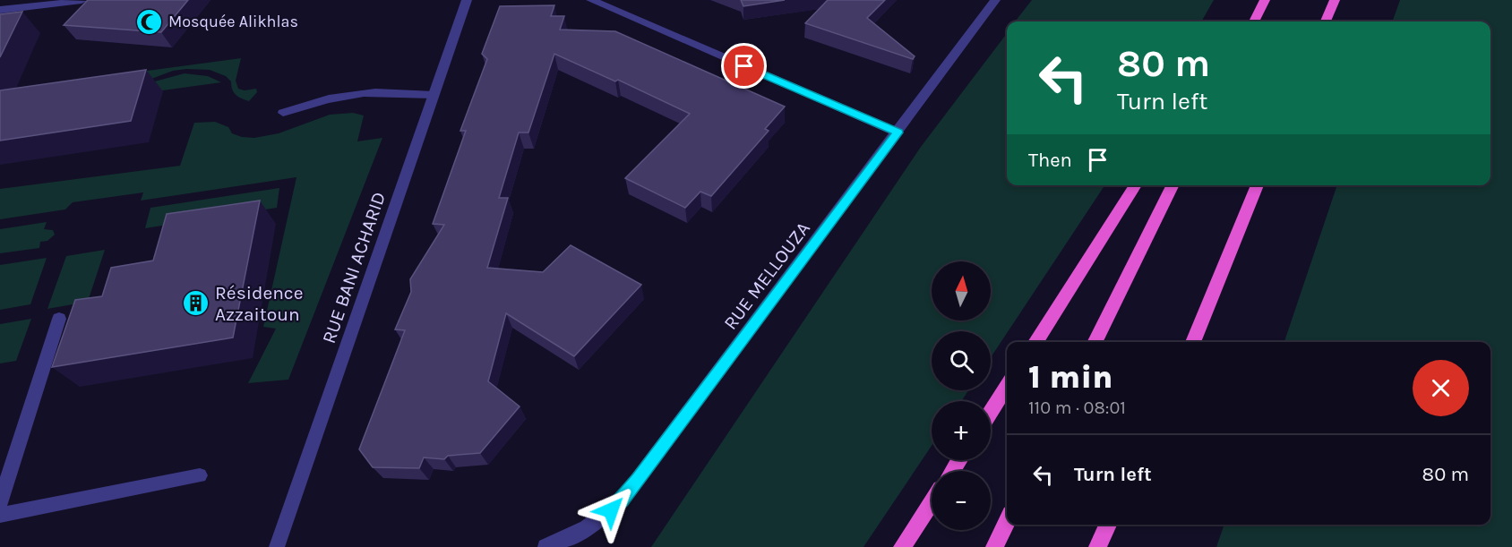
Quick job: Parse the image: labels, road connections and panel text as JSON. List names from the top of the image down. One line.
{"streets":{"street":["RUE BANI ACHARID","RUE MELLOUZA"]},"places":{"mosque":["Mosquée Alikhlas"],"building":["Résidence Azzaitoun"]},"north":"top","page":{"turn":["80 m","Turn left"],"then":"Then","map_buttons":["+","−"],"heading":["1 min","110 m · 08:01"],"list":[{"name":"Turn left","value":"80 m"}]}}
